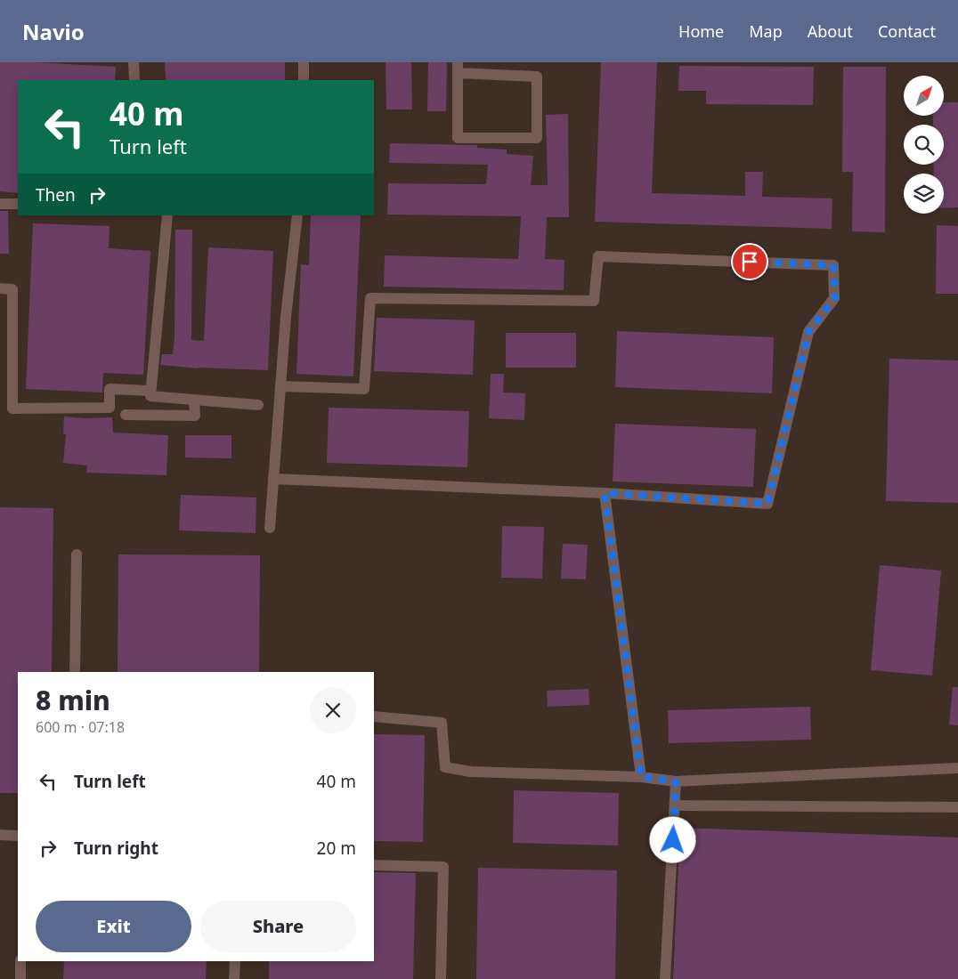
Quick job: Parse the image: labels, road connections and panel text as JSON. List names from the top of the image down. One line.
{"north":"top right","page":{"header":"Navio","nav":["Home","Map","About","Contact"],"turn":["40 m","Turn left"],"then":"Then","heading":["8 min","600 m · 07:18"],"list":[{"name":"Turn left","value":"40 m"},{"name":"Turn right","value":"20 m"}],"buttons":["Exit","Share"]}}
